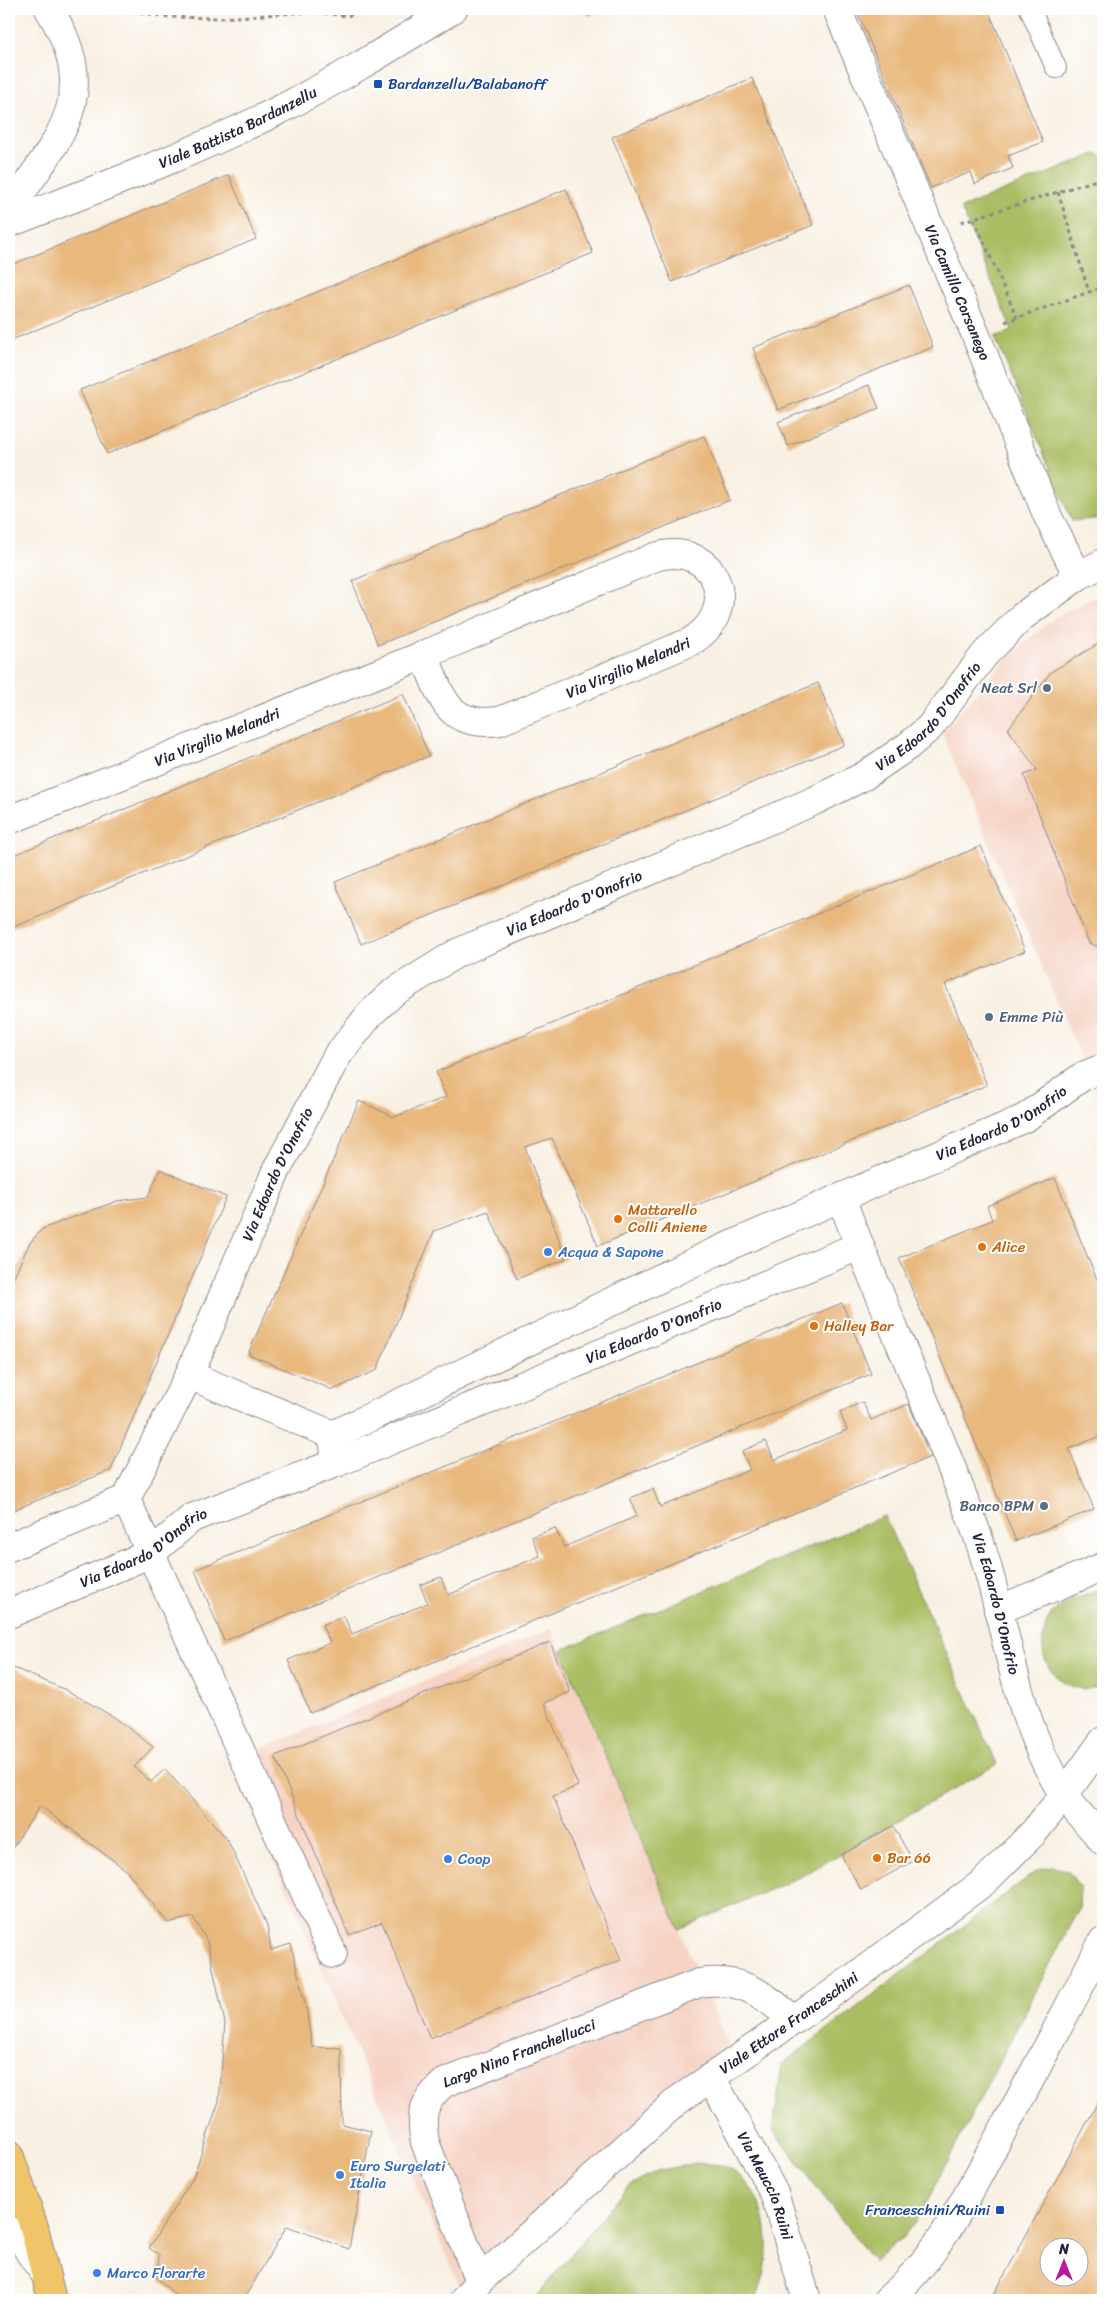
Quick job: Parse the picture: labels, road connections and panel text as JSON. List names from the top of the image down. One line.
{"streets":{"street":["Viale Battista Bardanzellu","Via Camillo Corsanego","Via Virgilio Melandri","Via Edoardo D'Onofrio","Viale Ettore Franceschini","Largo Nino Franchellucci","Via Meuccio Ruini"]},"crossings":[["Via Camillo Corsanego","Via Edoardo D'Onofrio"],["Via Edoardo D'Onofrio","Viale Ettore Franceschini"],["Viale Ettore Franceschini","Largo Nino Franchellucci"],["Viale Ettore Franceschini","Via Meuccio Ruini"]],"places":{"transit":["Bardanzellu/Balabanoff","Franceschini/Ruini"],"other":["Neat Srl","Emme Più","Mattarello Colli Aniene","Alice","Acqua & Sapone","Halley Bar","Banco BPM","Bar 66","Coop","Euro Surgelati Italia","Marco Florarte"]},"north":"top"}
